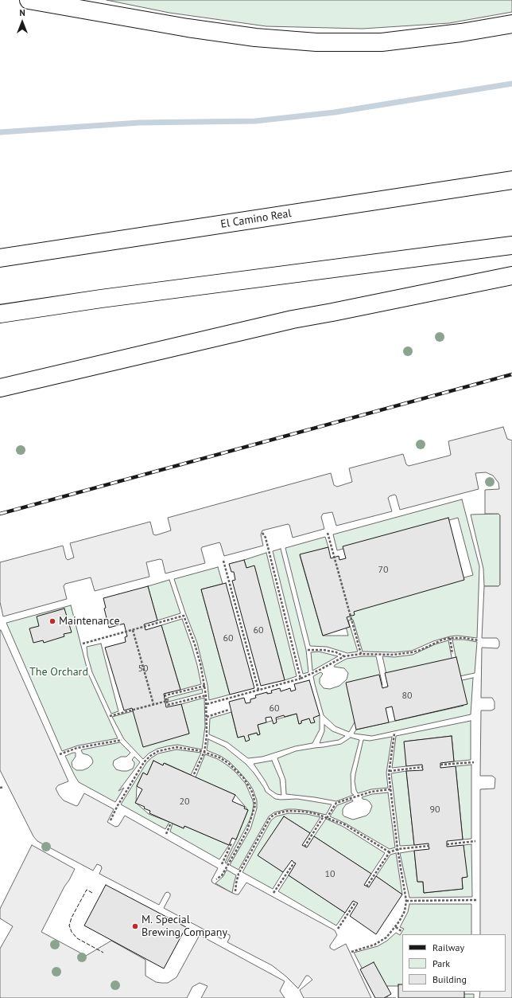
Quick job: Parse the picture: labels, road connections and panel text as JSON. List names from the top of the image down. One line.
{"streets":{"highway":["El Camino Real"]},"parks":["The Orchard"],"places":["Maintenance","M. Special Brewing Company"],"house_numbers":["70","60","60","50","80","60","20","90","10"],"legend":["Railway","Park","Building"],"north":"top"}
